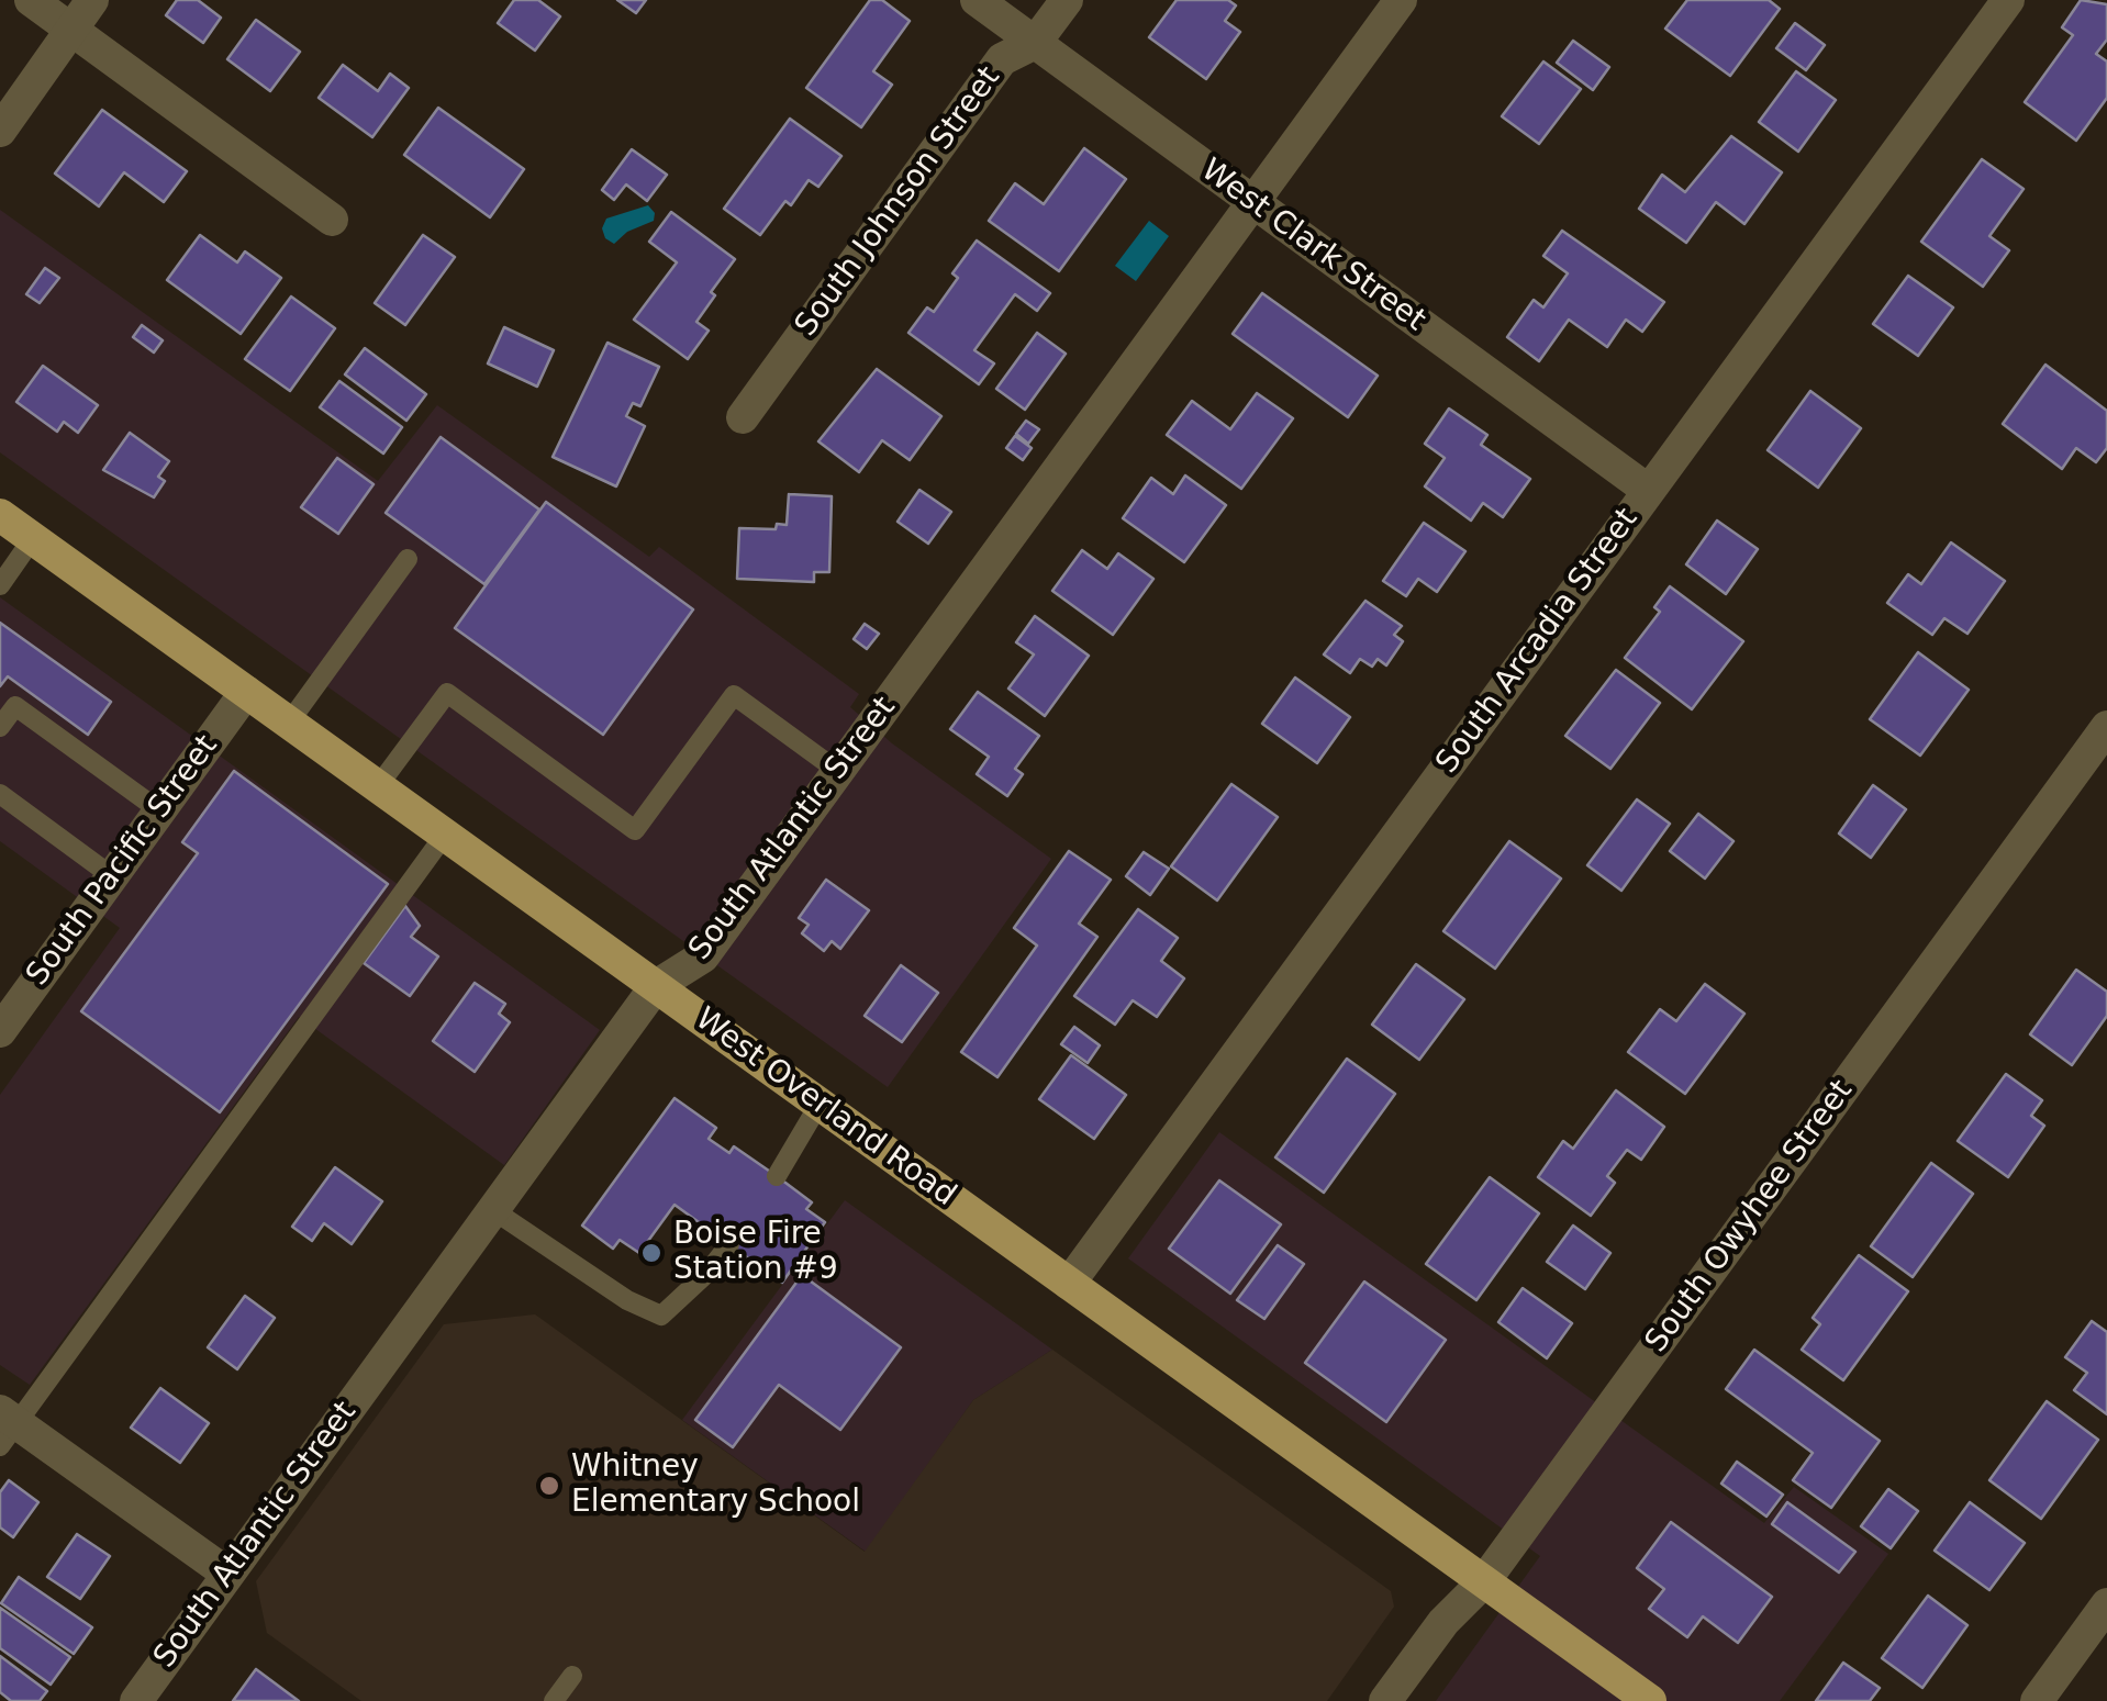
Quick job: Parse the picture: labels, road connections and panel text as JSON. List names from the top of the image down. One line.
{"streets":{"main road":["West Overland Road"],"street":["South Johnson Street","West Clark Street","South Arcadia Street","South Atlantic Street","South Pacific Street","South Owyhee Street"]},"crossings":[["South Johnson Street","West Clark Street"],["West Clark Street","South Arcadia Street"],["West Clark Street","South Atlantic Street"],["South Arcadia Street","West Overland Road"],["South Atlantic Street","West Overland Road"],["South Pacific Street","West Overland Road"],["West Overland Road","South Owyhee Street"]],"places":["Boise Fire Station #9","Whitney Elementary School"]}
